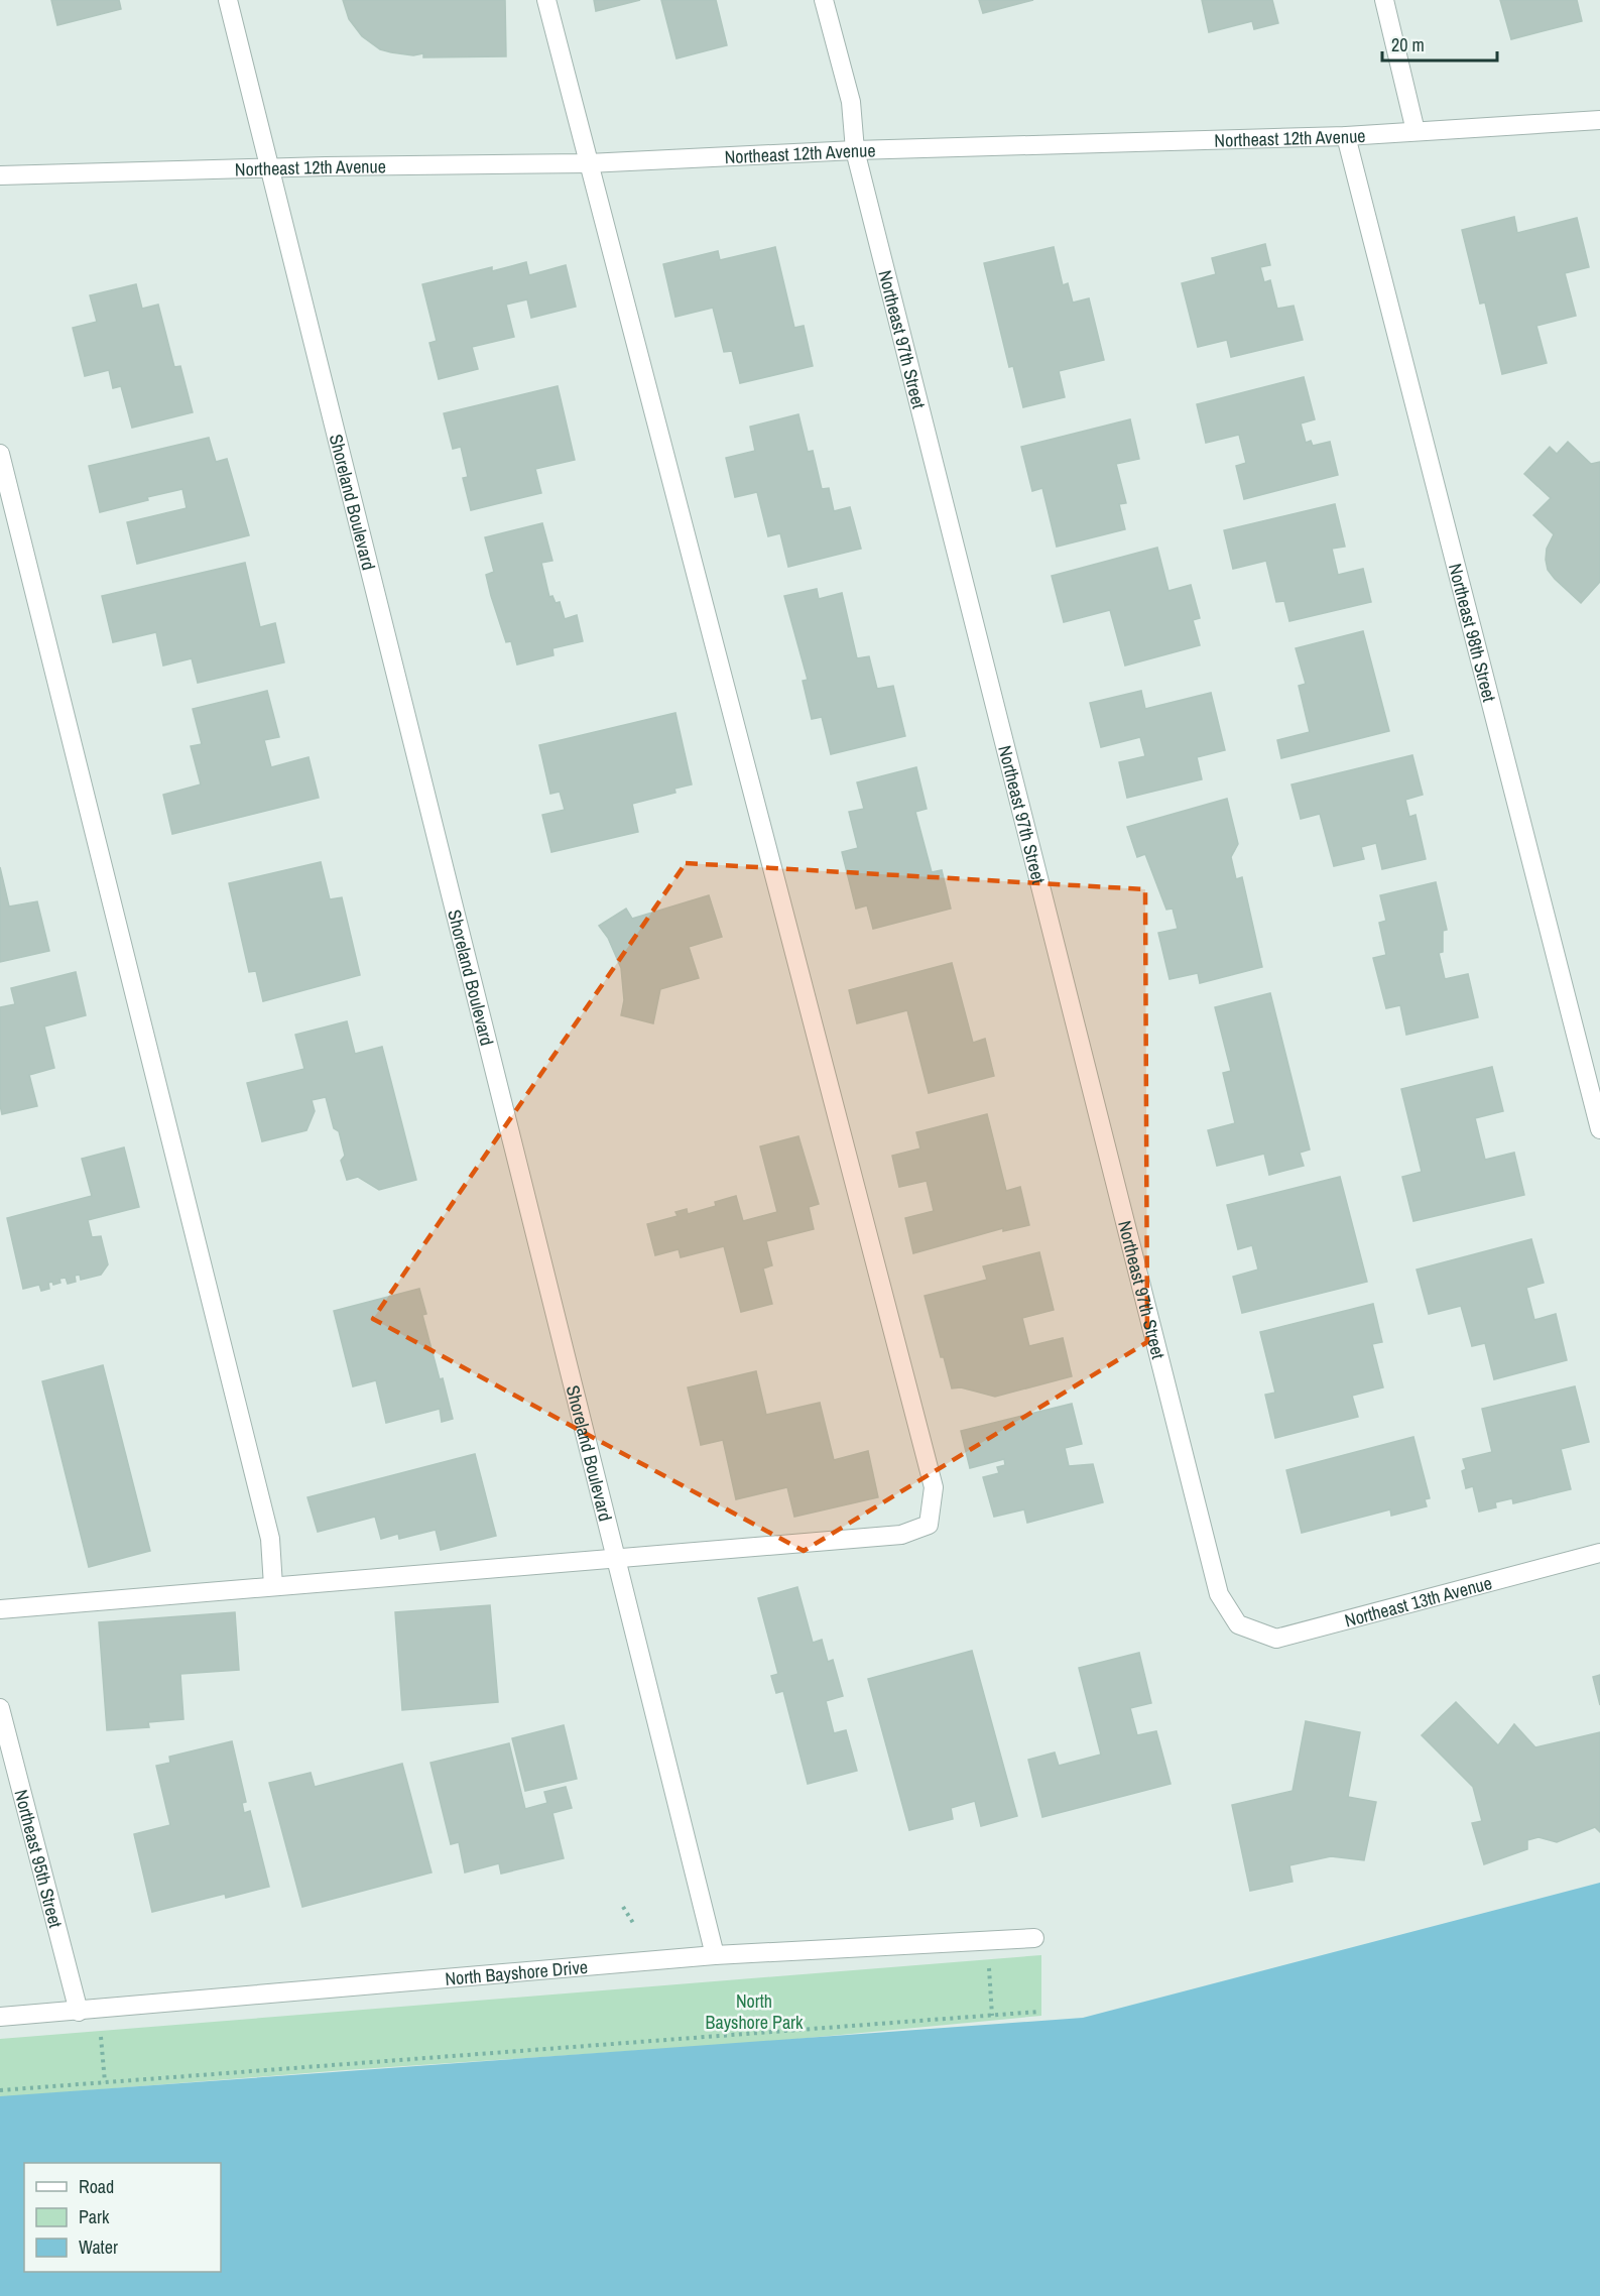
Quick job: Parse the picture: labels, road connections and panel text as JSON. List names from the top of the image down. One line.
{"streets":{"street":["Northeast 12th Avenue","Northeast 97th Street","Shoreland Boulevard","Northeast 98th Street","Northeast 13th Avenue","Northeast 95th Street","North Bayshore Drive"]},"crossings":[["Northeast 12th Avenue","Northeast 97th Street"],["Northeast 12th Avenue","Shoreland Boulevard"],["Northeast 12th Avenue","Northeast 98th Street"],["Northeast 97th Street","Northeast 13th Avenue"],["Shoreland Boulevard","North Bayshore Drive"],["Northeast 95th Street","North Bayshore Drive"]],"parks":["North Bayshore Park"],"legend":["Road","Park","Water"],"scale_bar":"20 m"}
